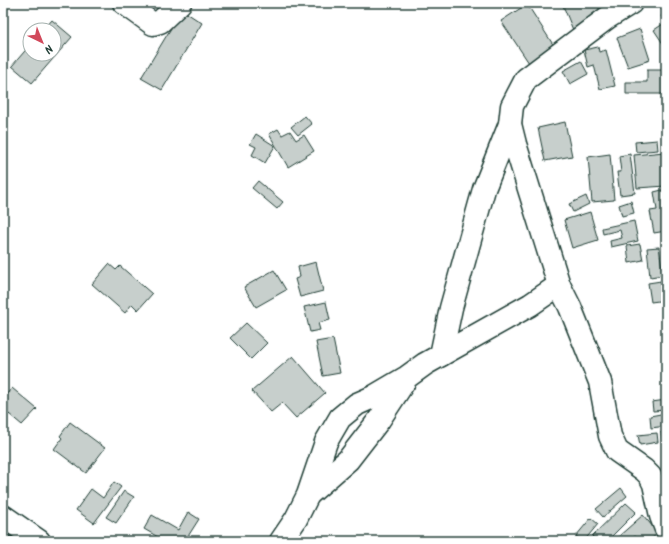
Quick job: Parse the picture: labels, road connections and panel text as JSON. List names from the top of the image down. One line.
{"north":"bottom right"}
